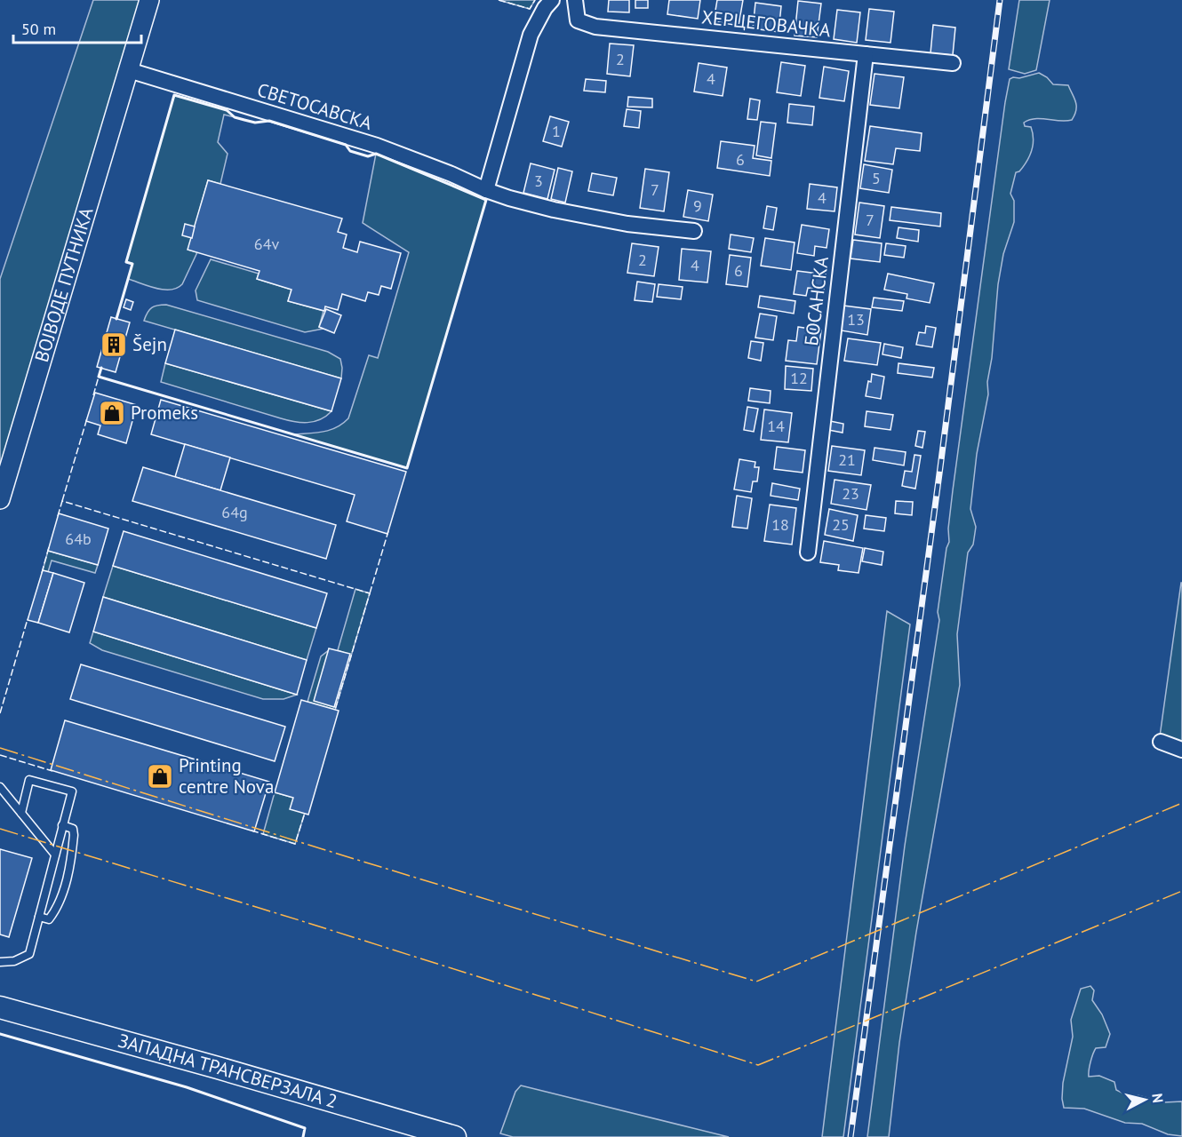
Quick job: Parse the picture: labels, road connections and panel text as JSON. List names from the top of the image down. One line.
{"streets":{"main road":["ЗАПАДНА ТРАНСВЕРЗАЛА 2"],"street":["ХЕРЦЕГОВАЧКА","СВЕТОСАВСКА","ВОЈВОДЕ ПУТНИКА","БОСАНСКА"]},"crossings":[["ХЕРЦЕГОВАЧКА","БОСАНСКА"],["СВЕТОСАВСКА","ВОЈВОДЕ ПУТНИКА"]],"places":{"building":["Šejn"],"shop":["Promeks","Printing centre Nova"]},"house_numbers":["2","4","1","6","5","3","7","4","9","7","64v","2","4","6","13","12","14","21","23","64g","18","25","64b"],"scale_bar":"50 m","north":"right"}
